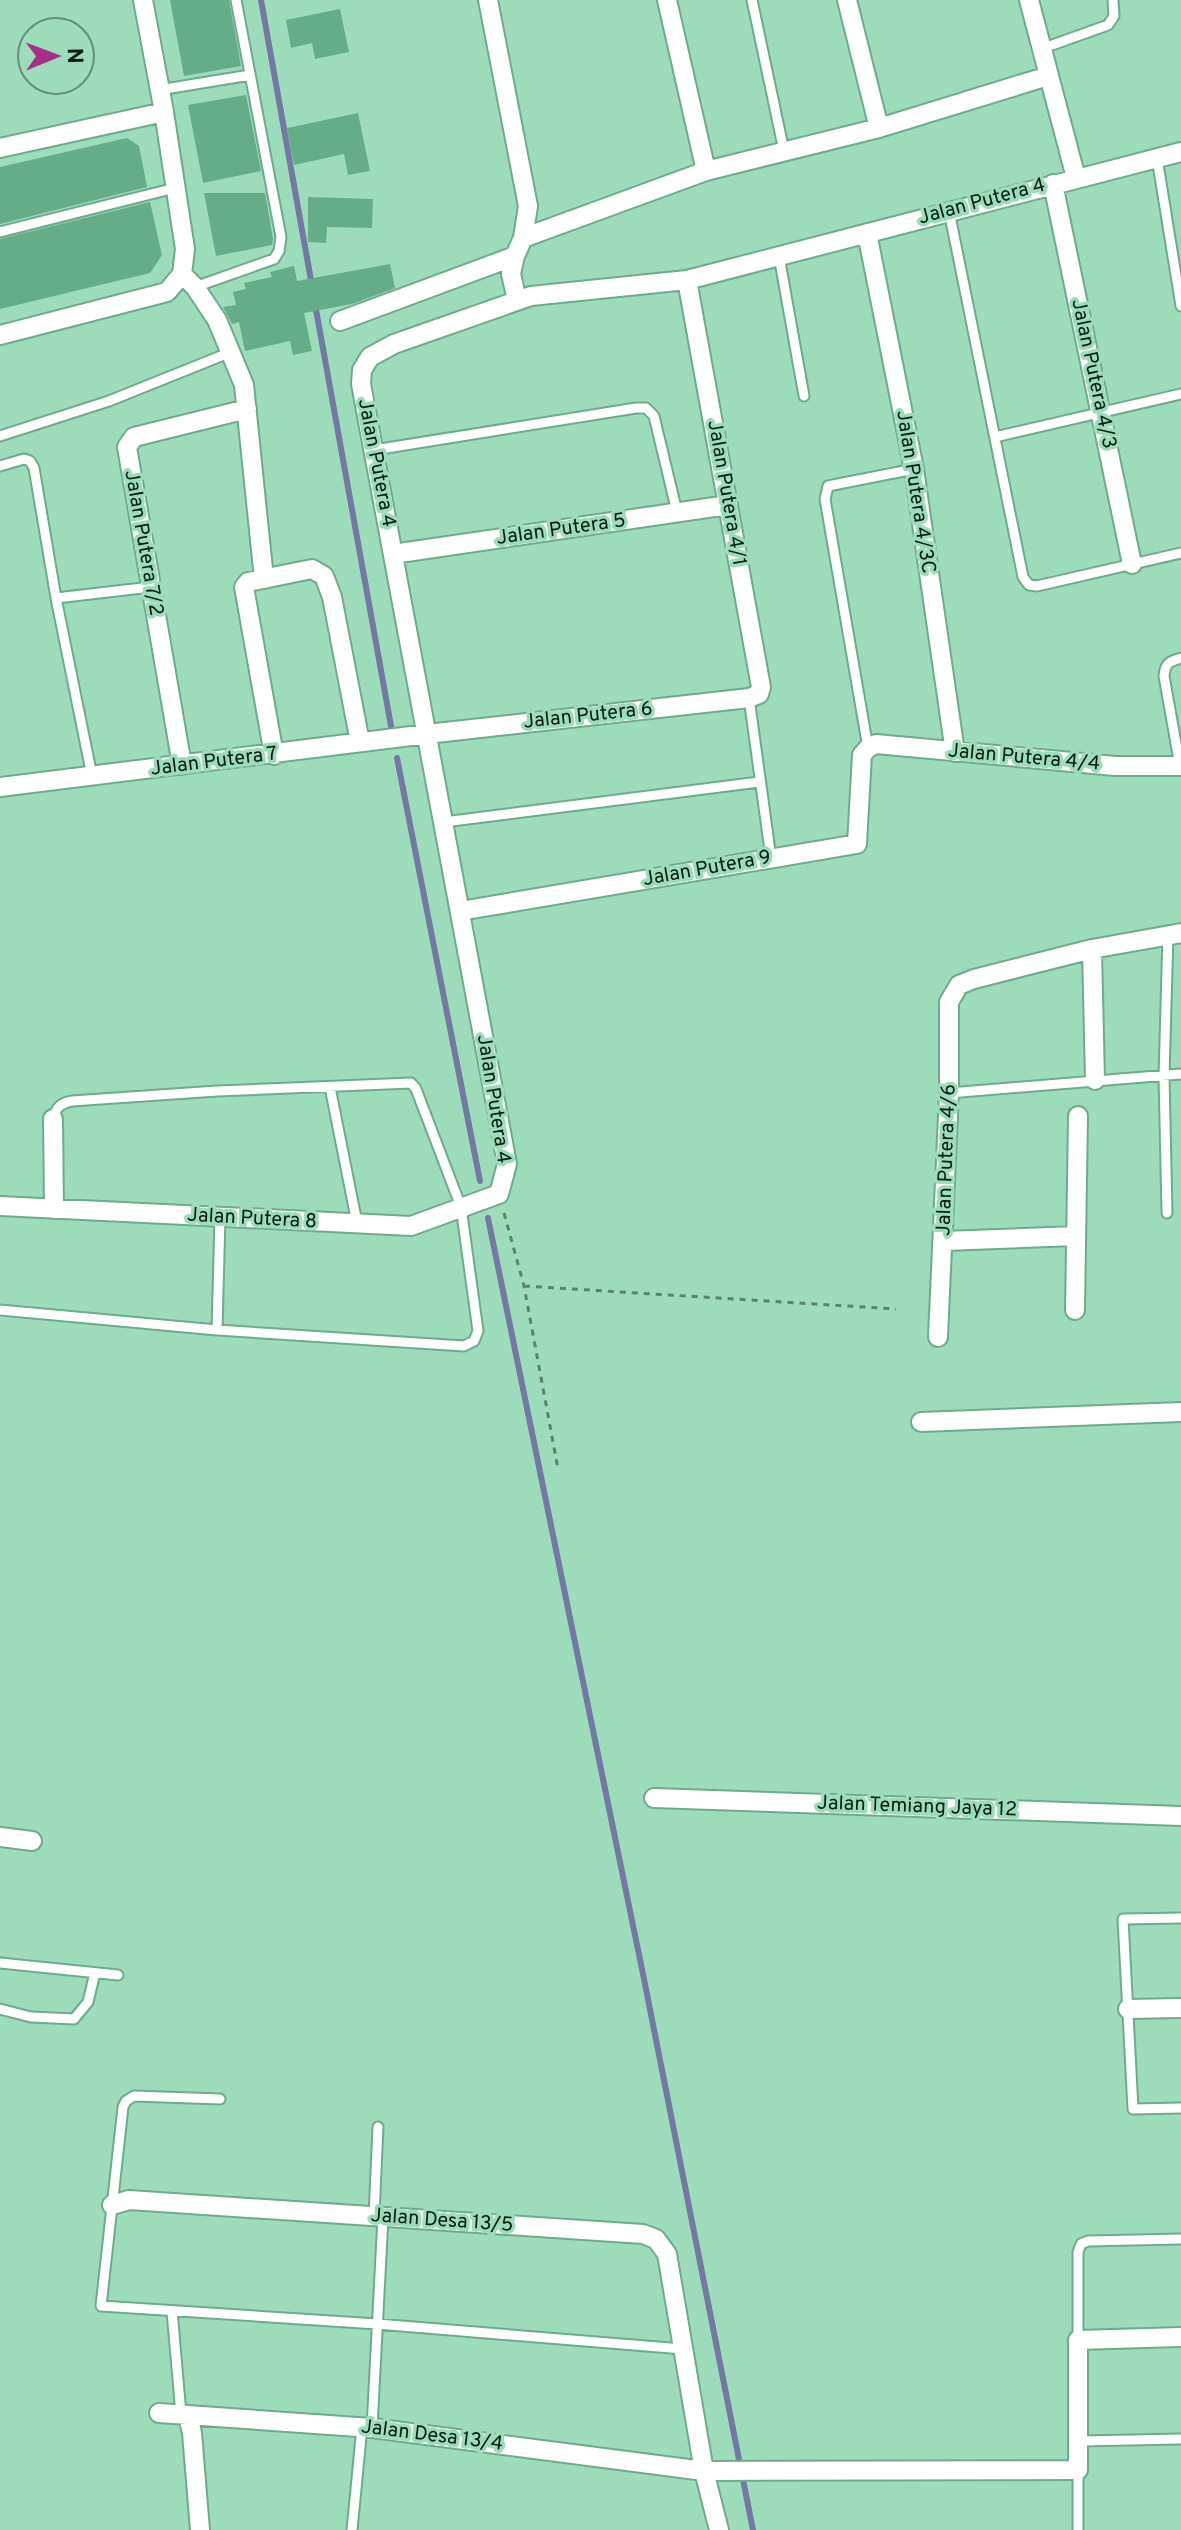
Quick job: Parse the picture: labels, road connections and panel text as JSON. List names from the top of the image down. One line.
{"streets":{"street":["Jalan Putera 4","Jalan Putera 4/3","Jalan Putera 4/3C","Jalan Putera 4/1","Jalan Putera 5","Jalan Putera 7/2","Jalan Putera 6","Jalan Putera 4/4","Jalan Putera 7","Jalan Putera 9","Jalan Putera 4/6","Jalan Putera 8","Jalan Temiang Jaya 12","Jalan Desa 13/5","Jalan Desa 13/4"]},"crossings":[["Jalan Putera 4","Jalan Putera 4/3"],["Jalan Putera 4","Jalan Putera 4/3C"],["Jalan Putera 4","Jalan Putera 4/1"],["Jalan Putera 4","Jalan Putera 5"],["Jalan Putera 4","Jalan Putera 6"],["Jalan Putera 4","Jalan Putera 7"],["Jalan Putera 4","Jalan Putera 9"],["Jalan Putera 4","Jalan Putera 8"],["Jalan Putera 4/3C","Jalan Putera 4/4"],["Jalan Putera 4/1","Jalan Putera 5"],["Jalan Putera 4/1","Jalan Putera 6"],["Jalan Putera 7/2","Jalan Putera 7"],["Jalan Putera 6","Jalan Putera 7"],["Jalan Putera 4/4","Jalan Putera 9"],["Jalan Desa 13/5","Jalan Desa 13/4"]],"north":"right"}
